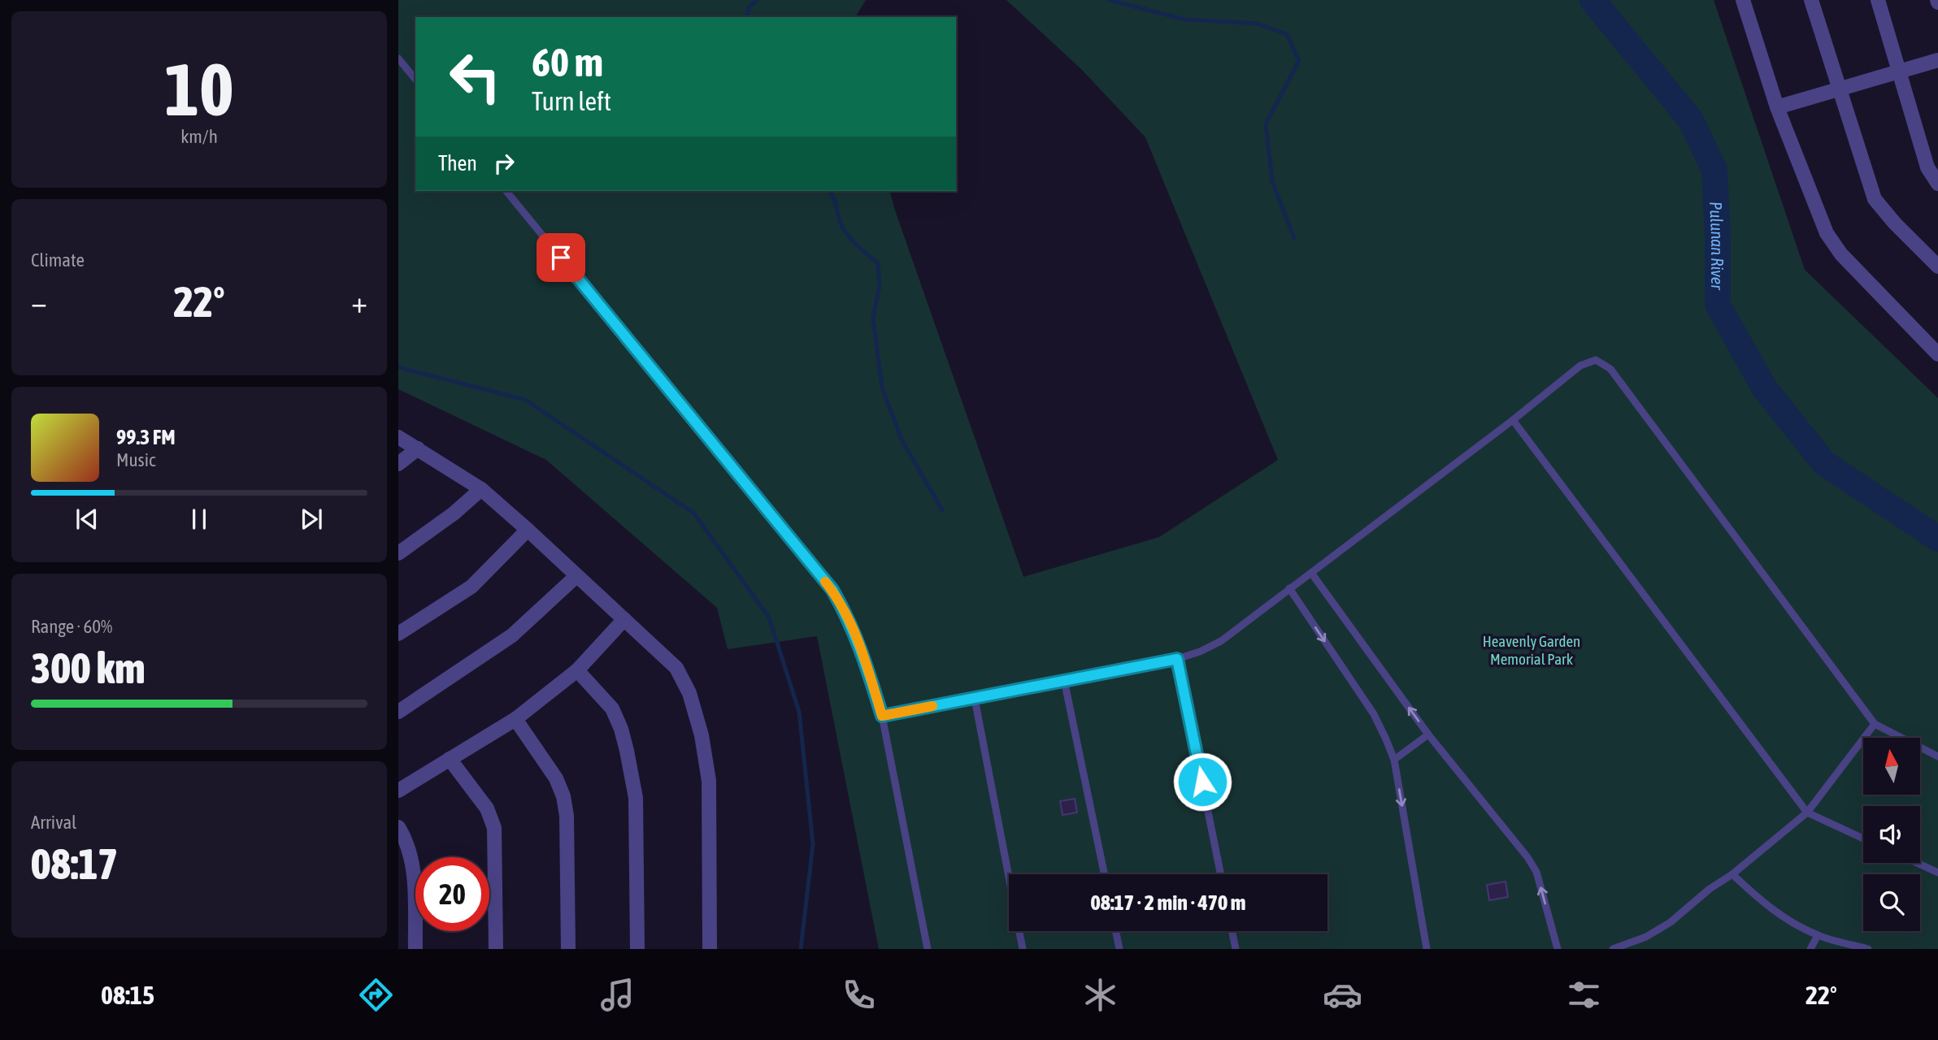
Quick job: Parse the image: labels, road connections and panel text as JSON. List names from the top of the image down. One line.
{"water":["Pulunan River"],"parks":["Heavenly Garden Memorial Park"],"north":"top","page":{"tile":[["10","km/h"],"Climate",["Range · 60%","300 km"],["Arrival","08:17"]],"turn":["60 m","Turn left"],"then":"Then","heat":["−","22°","+"],"song":["99.3 FM","Music"],"limit":"20","trip":"08:17 · 2 min · 470 m","tabs":["08:15","22°"]}}
